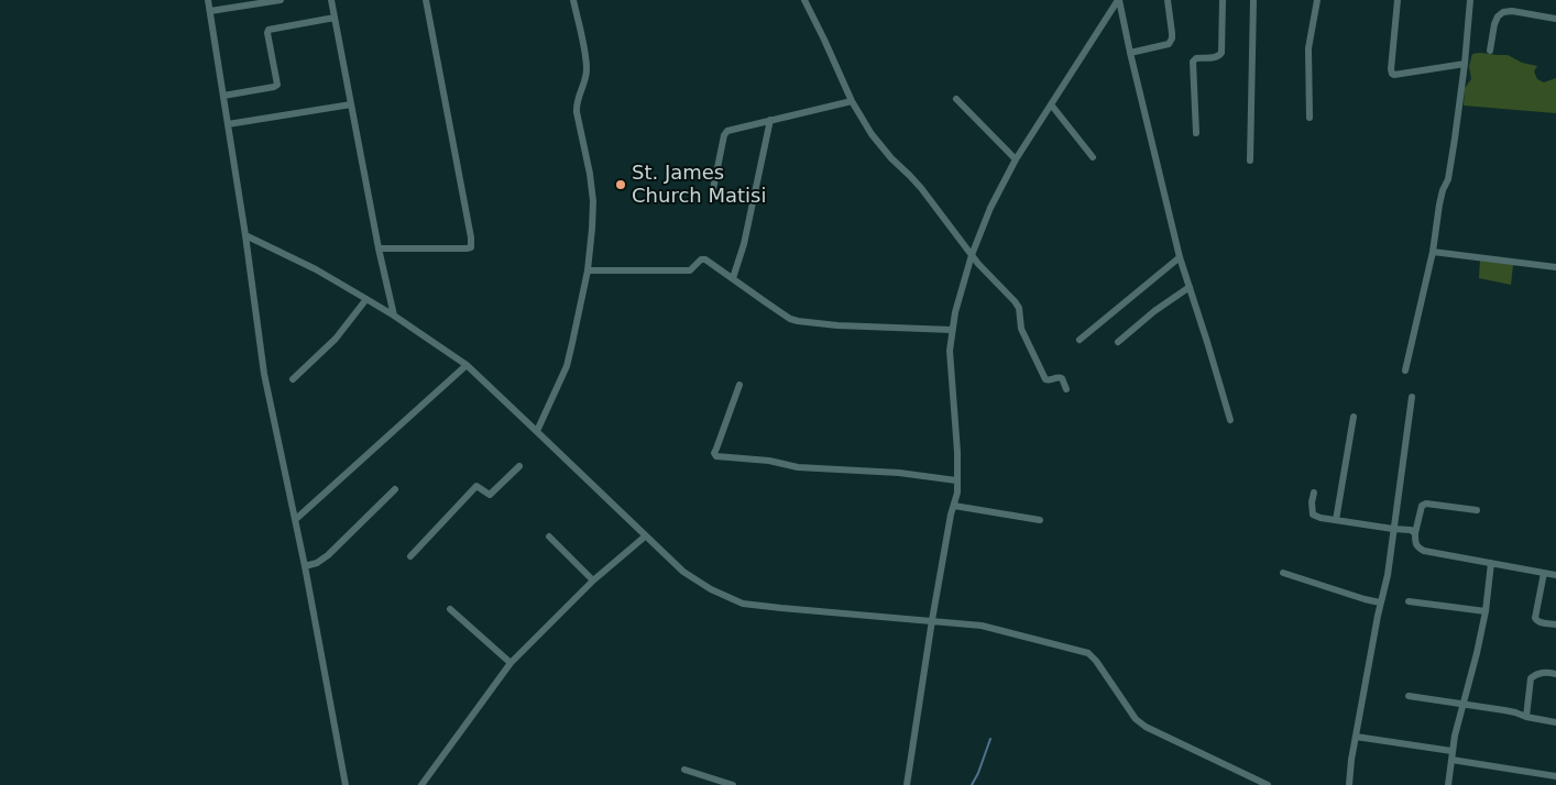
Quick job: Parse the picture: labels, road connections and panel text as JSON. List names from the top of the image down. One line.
{"places":["St. James Church Matisi"]}
